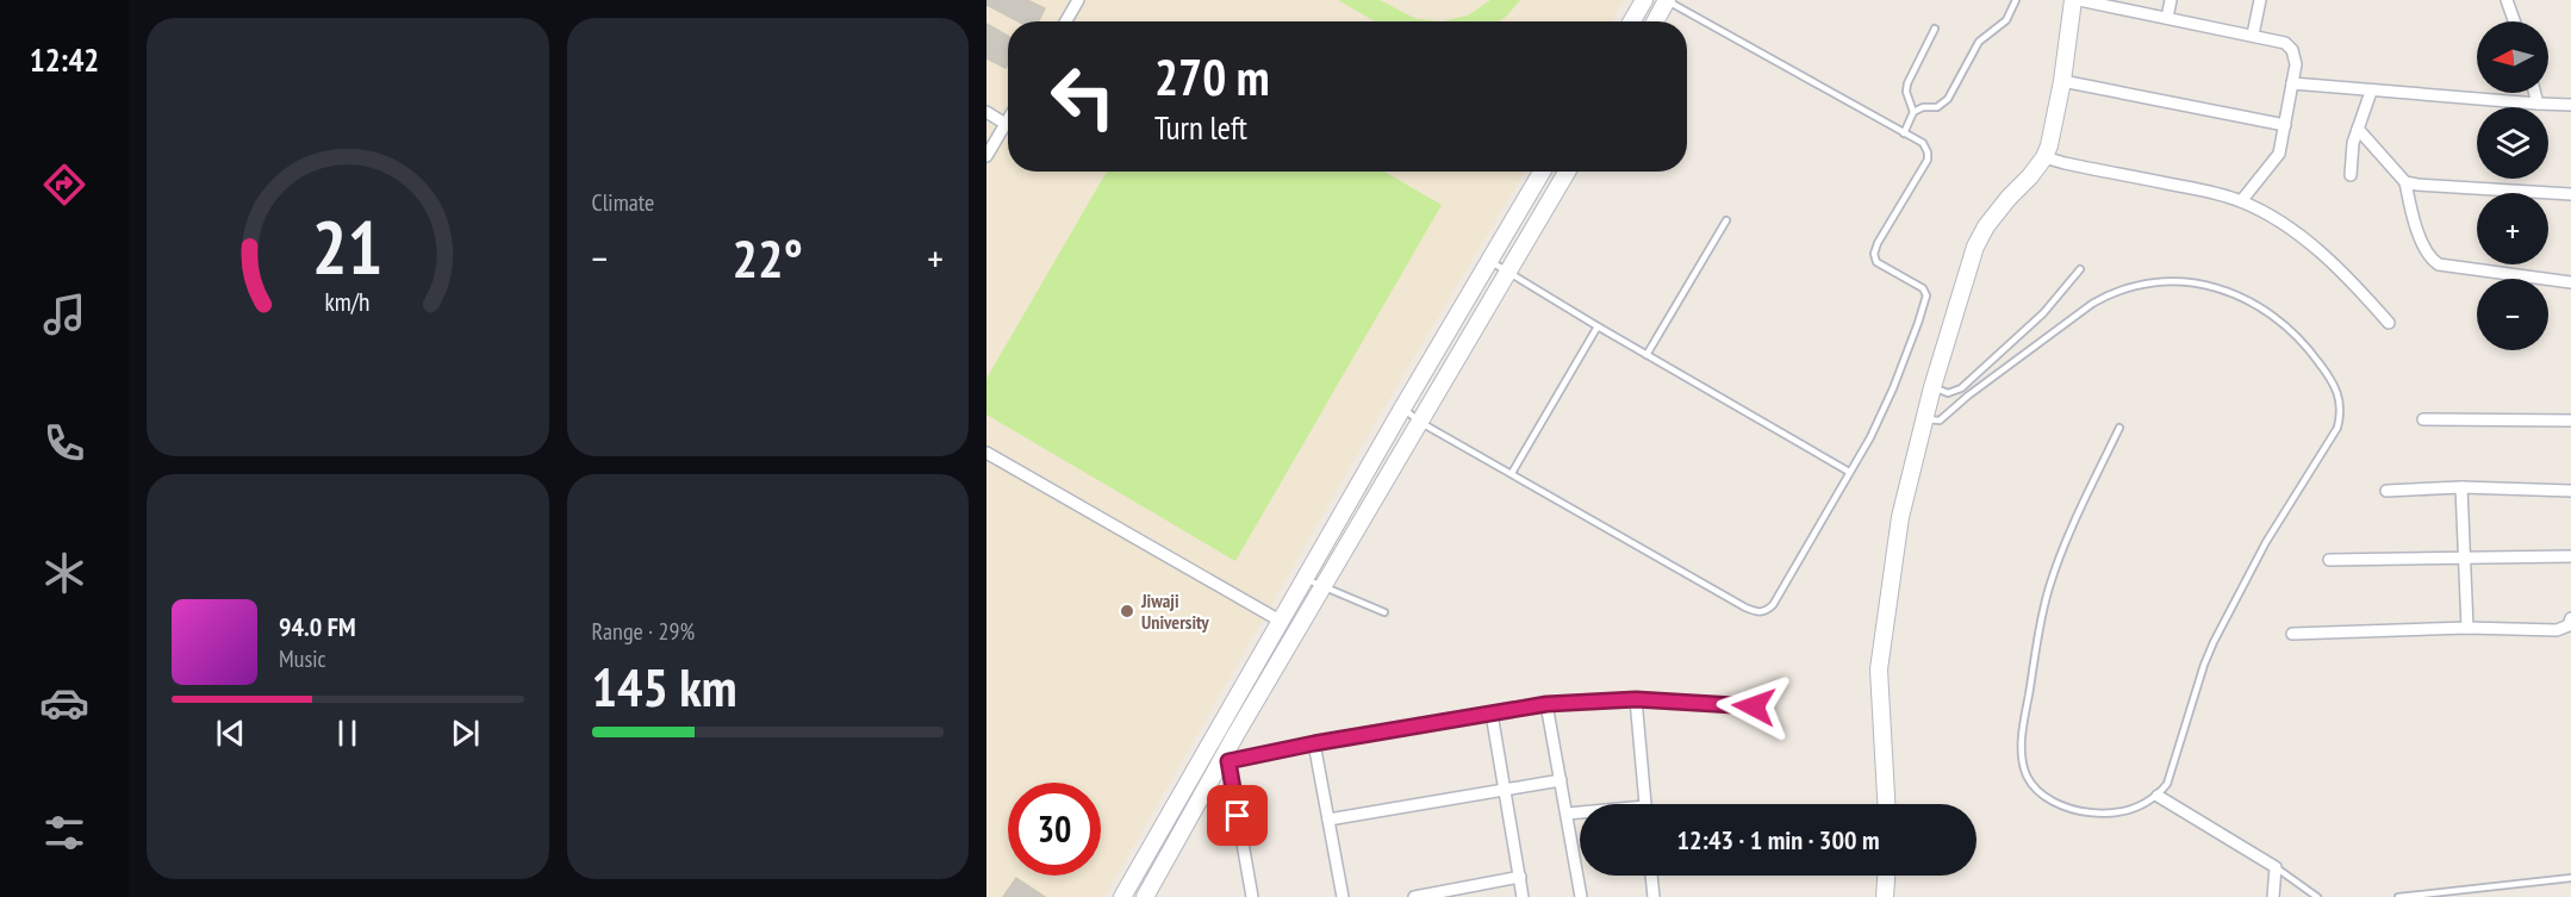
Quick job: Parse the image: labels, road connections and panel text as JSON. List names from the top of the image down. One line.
{"places":["Jiwaji University"],"north":"left","page":{"tabs":"12:42","tile":["Climate",["Range · 29%","145 km"]],"map_buttons":["+","−"],"turn":["270 m","Turn left"],"heat":["−","22°","+"],"song":["94.0 FM","Music"],"limit":"30","trip":"12:43 · 1 min · 300 m","gauge":["21","km/h"]}}
